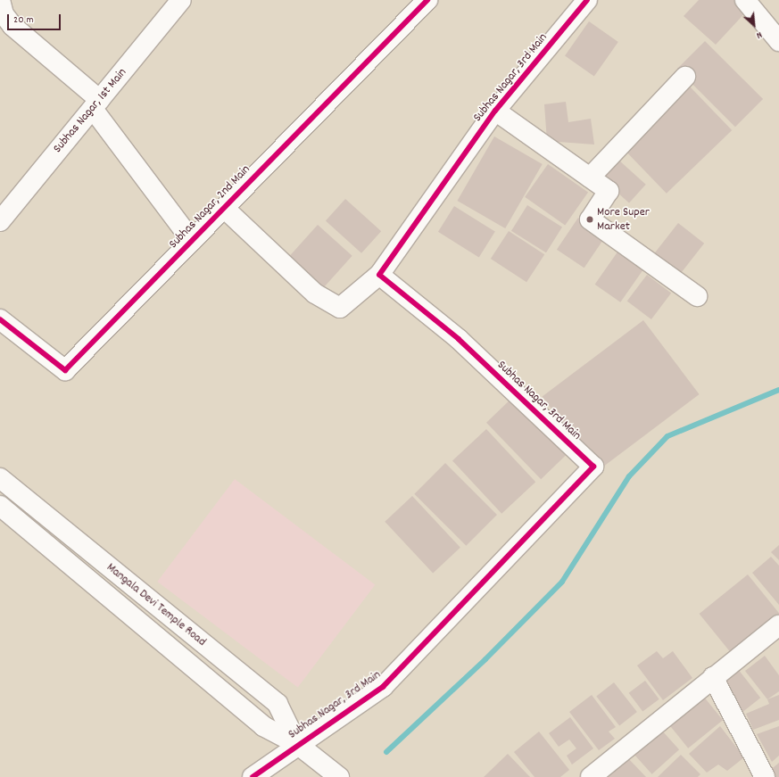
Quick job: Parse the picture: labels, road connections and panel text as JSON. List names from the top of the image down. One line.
{"streets":{"street":["Subhas Nagar, 3rd Main","Subhas Nagar, 1st Main","Subhas Nagar, 2nd Main","Mangala Devi Temple Road"]},"crossings":[["Subhas Nagar, 3rd Main","Mangala Devi Temple Road"]],"places":["More Super Market"],"scale_bar":"20 m","north":"bottom right"}
